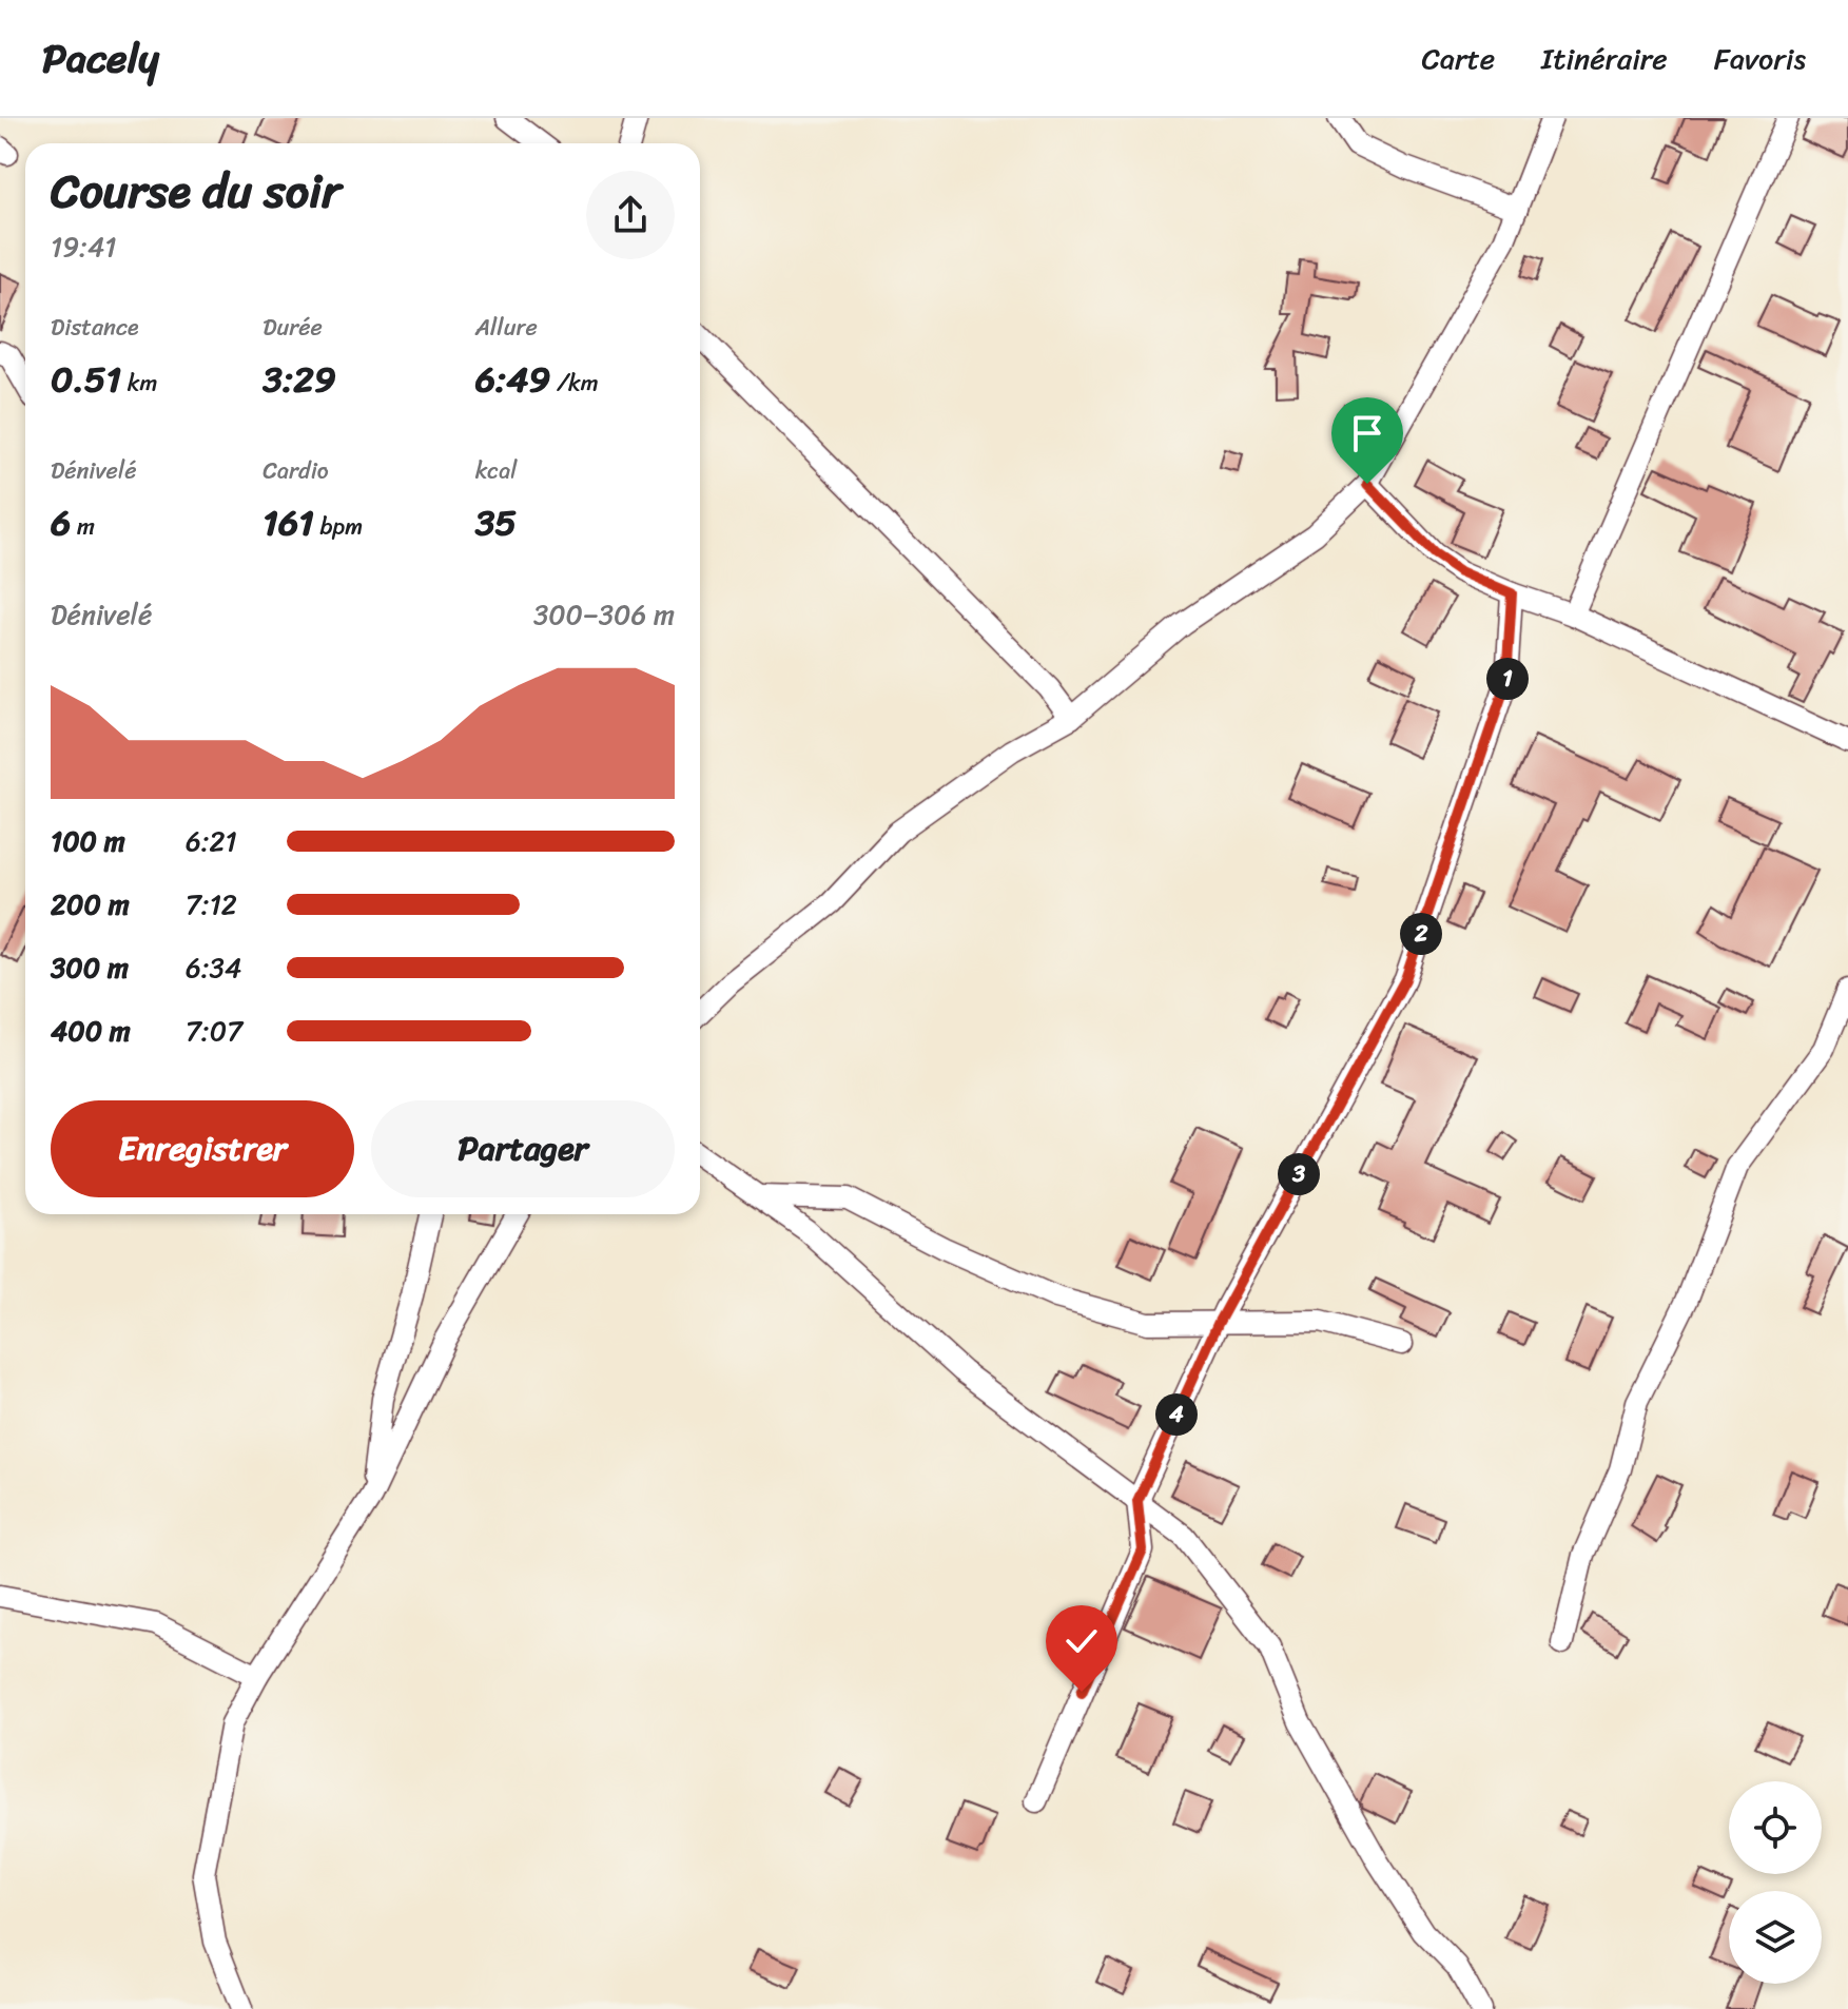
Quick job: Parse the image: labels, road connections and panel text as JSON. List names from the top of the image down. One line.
{"page":{"header":"Pacely","nav":["Carte","Itinéraire","Favoris"],"heading":["Course du soir","19:41"],"stats":[["Distance","0.51 km"],["Durée","3:29"],["Allure","6:49 /km"],["Dénivelé","6 m"],["Cardio","161 bpm"],["kcal","35"]],"chart":["Dénivelé","300–306 m"],"pins":["1","2","3","4"],"list":[{"name":"100 m","note":"6:21"},{"name":"200 m","note":"7:12"},{"name":"300 m","note":"6:34"},{"name":"400 m","note":"7:07"}],"buttons":["Enregistrer","Partager"]}}
